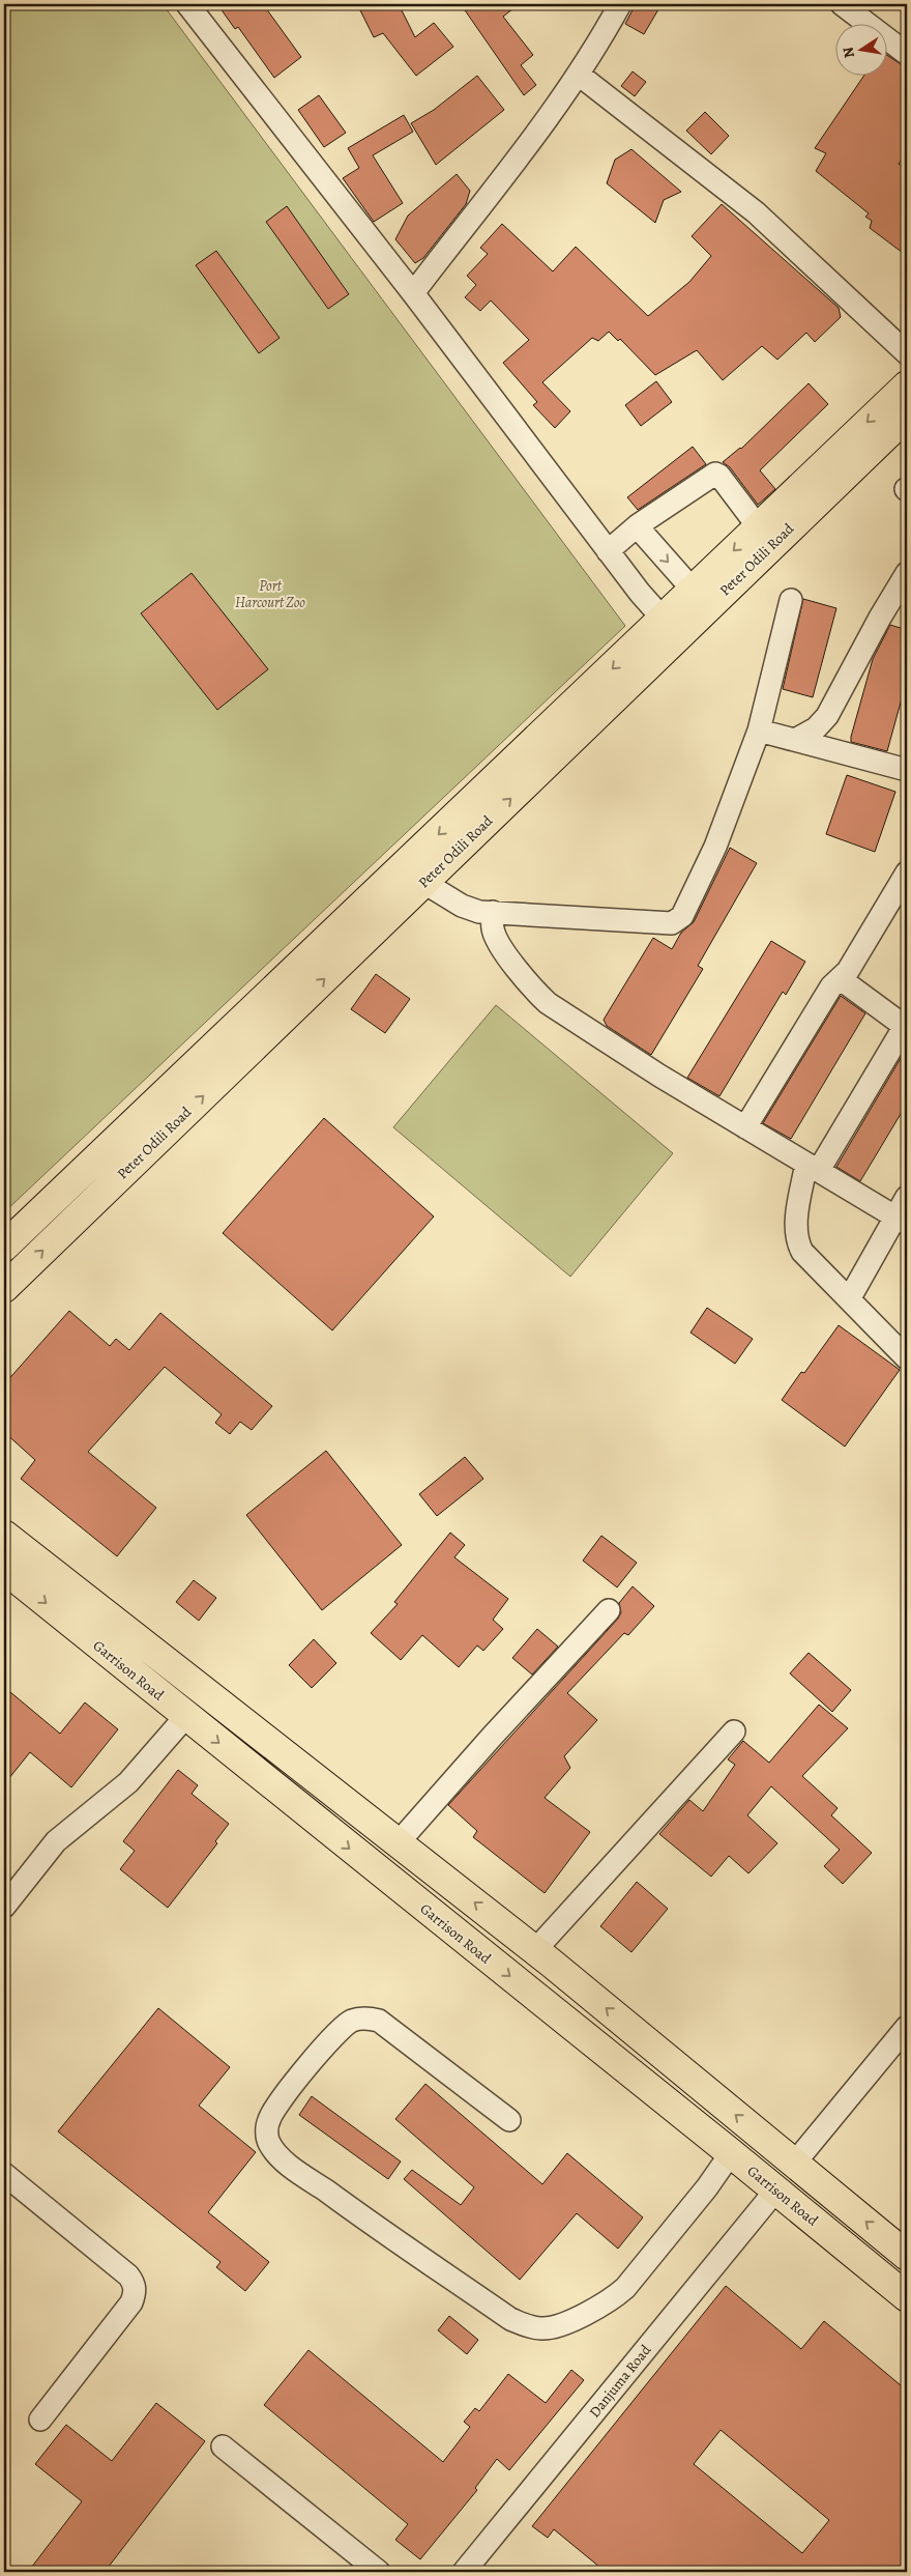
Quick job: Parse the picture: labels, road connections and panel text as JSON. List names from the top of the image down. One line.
{"streets":{"main road":["Peter Odili Road","Garrison Road"],"street":["Danjuma Road"]},"crossings":[["Garrison Road","Danjuma Road"]],"parks":["Port Harcourt Zoo"],"north":"left"}
